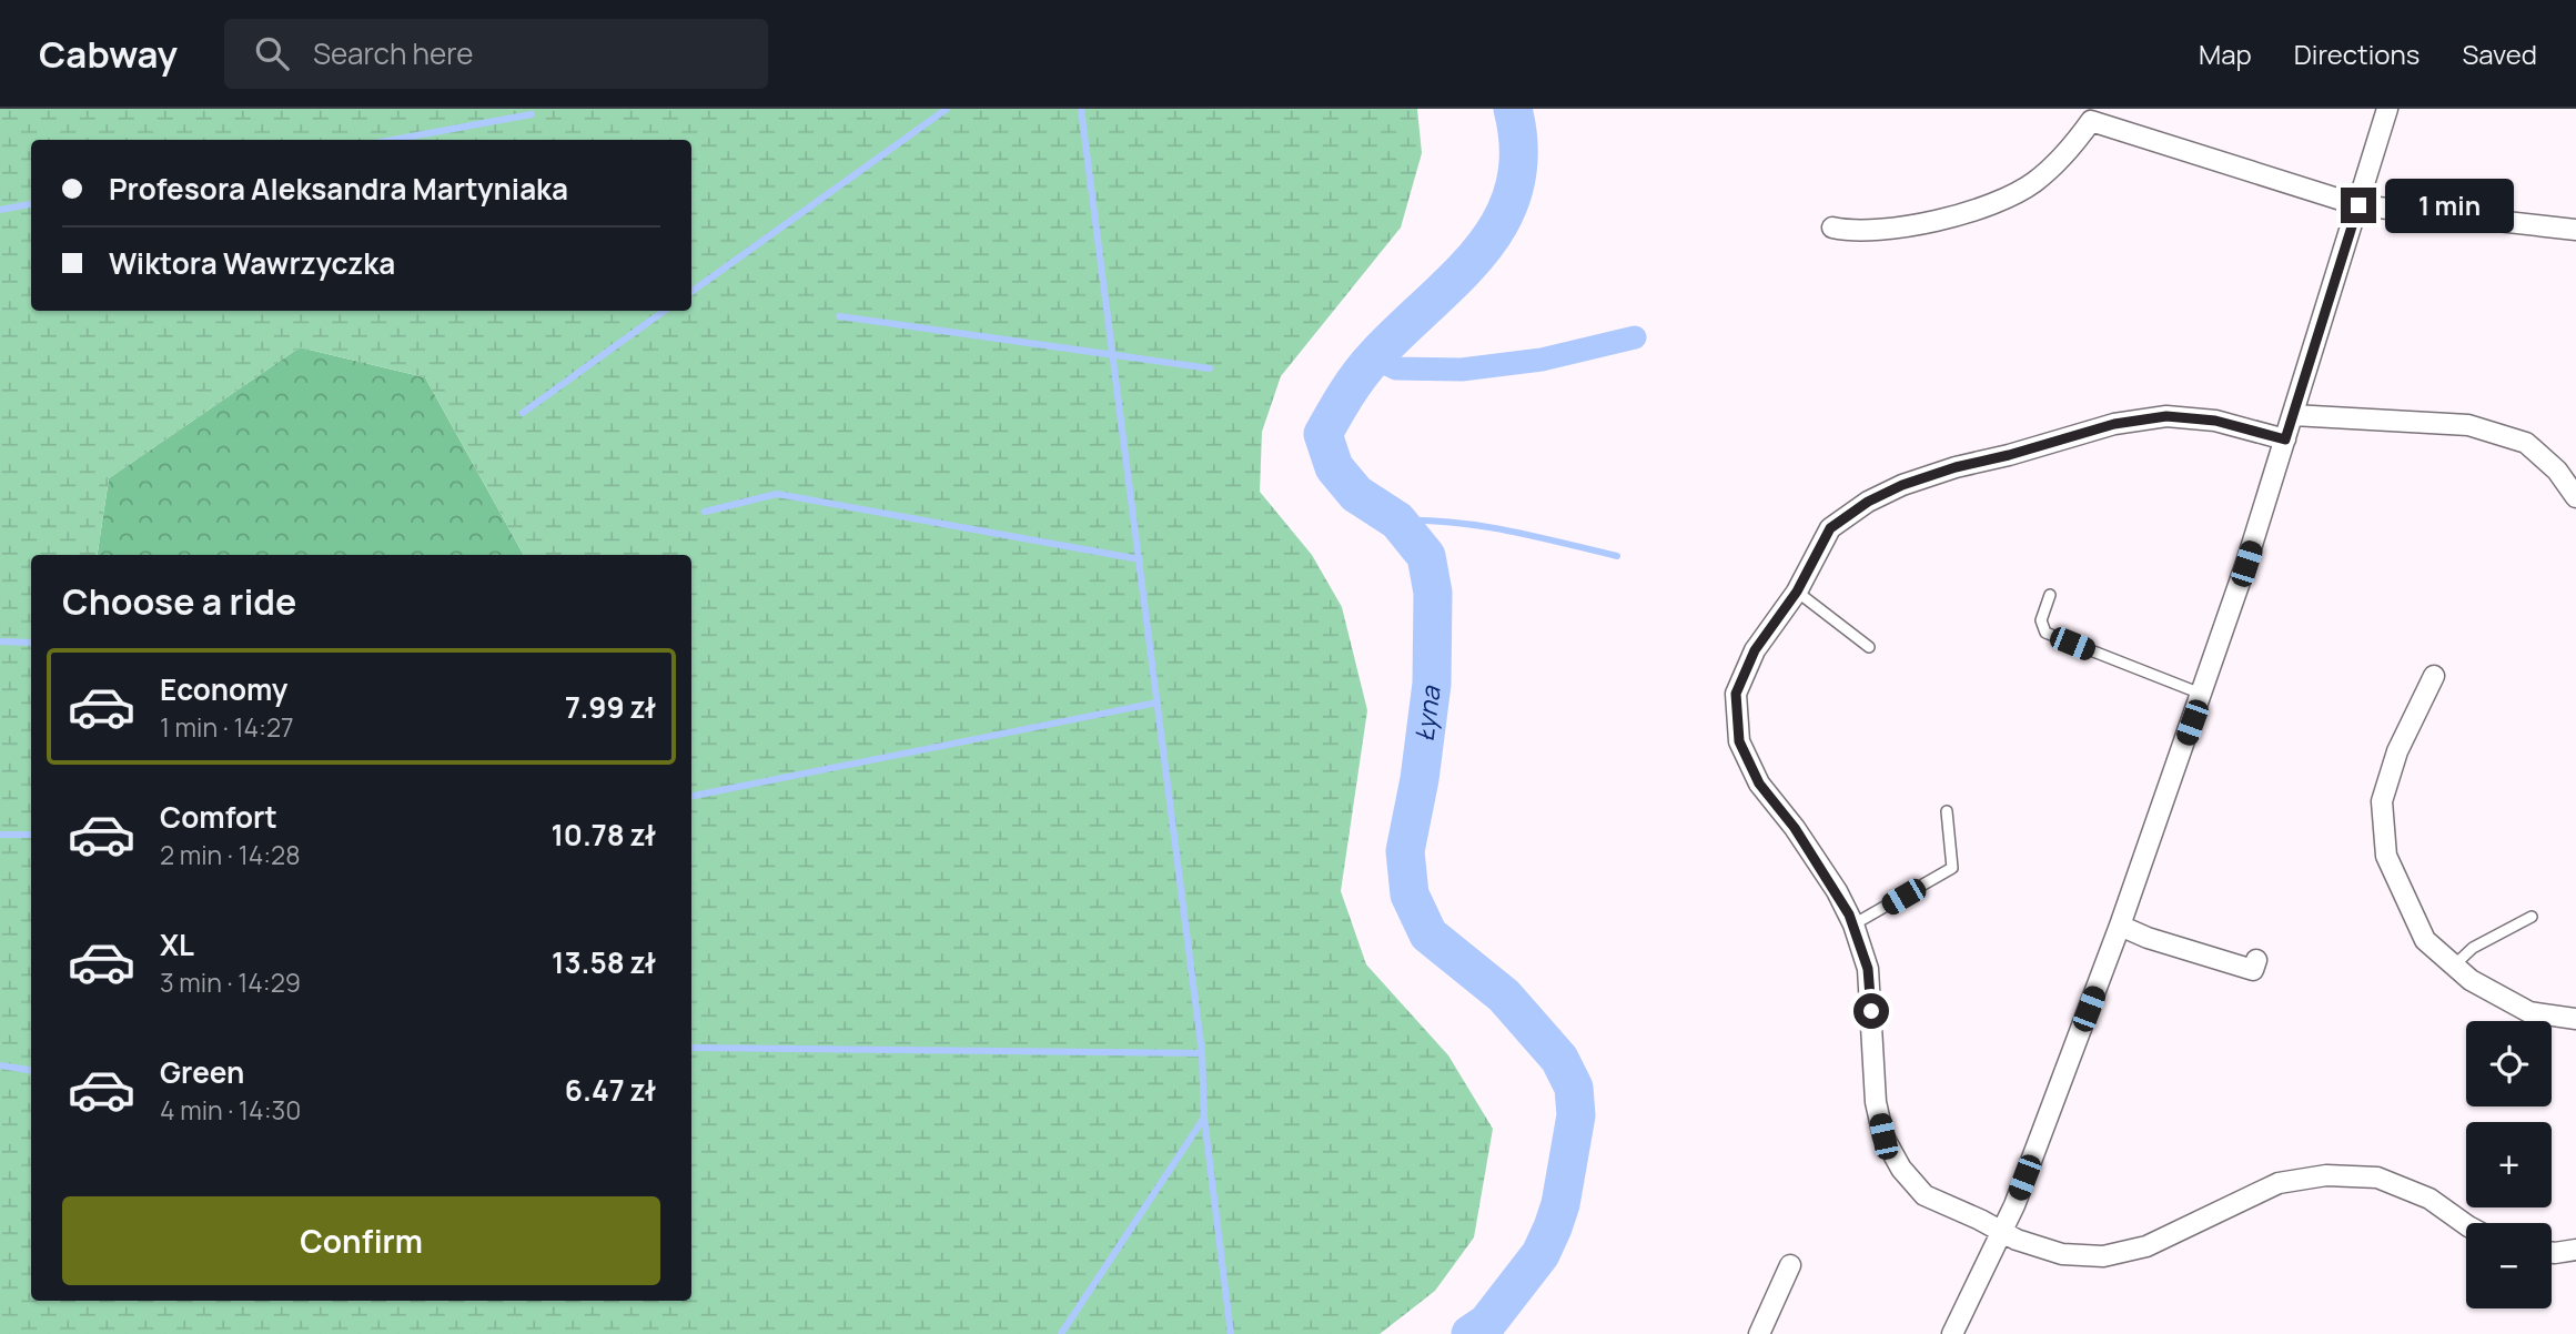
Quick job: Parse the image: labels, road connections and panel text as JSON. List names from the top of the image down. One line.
{"water":["Łyna"],"page":{"header":"Cabway","search":"Search here","nav":["Map","Directions","Saved"],"banner":["Profesora Aleksandra Martyniaka","Wiktora Wawrzyczka"],"bubble":"1 min","heading":"Choose a ride","list":[{"name":"Economy","note":"1 min · 14:27","value":"7.99 zł"},{"name":"Comfort","note":"2 min · 14:28","value":"10.78 zł"},{"name":"XL","note":"3 min · 14:29","value":"13.58 zł"},{"name":"Green","note":"4 min · 14:30","value":"6.47 zł"}],"map_buttons":["+","−"],"buttons":"Confirm"}}
